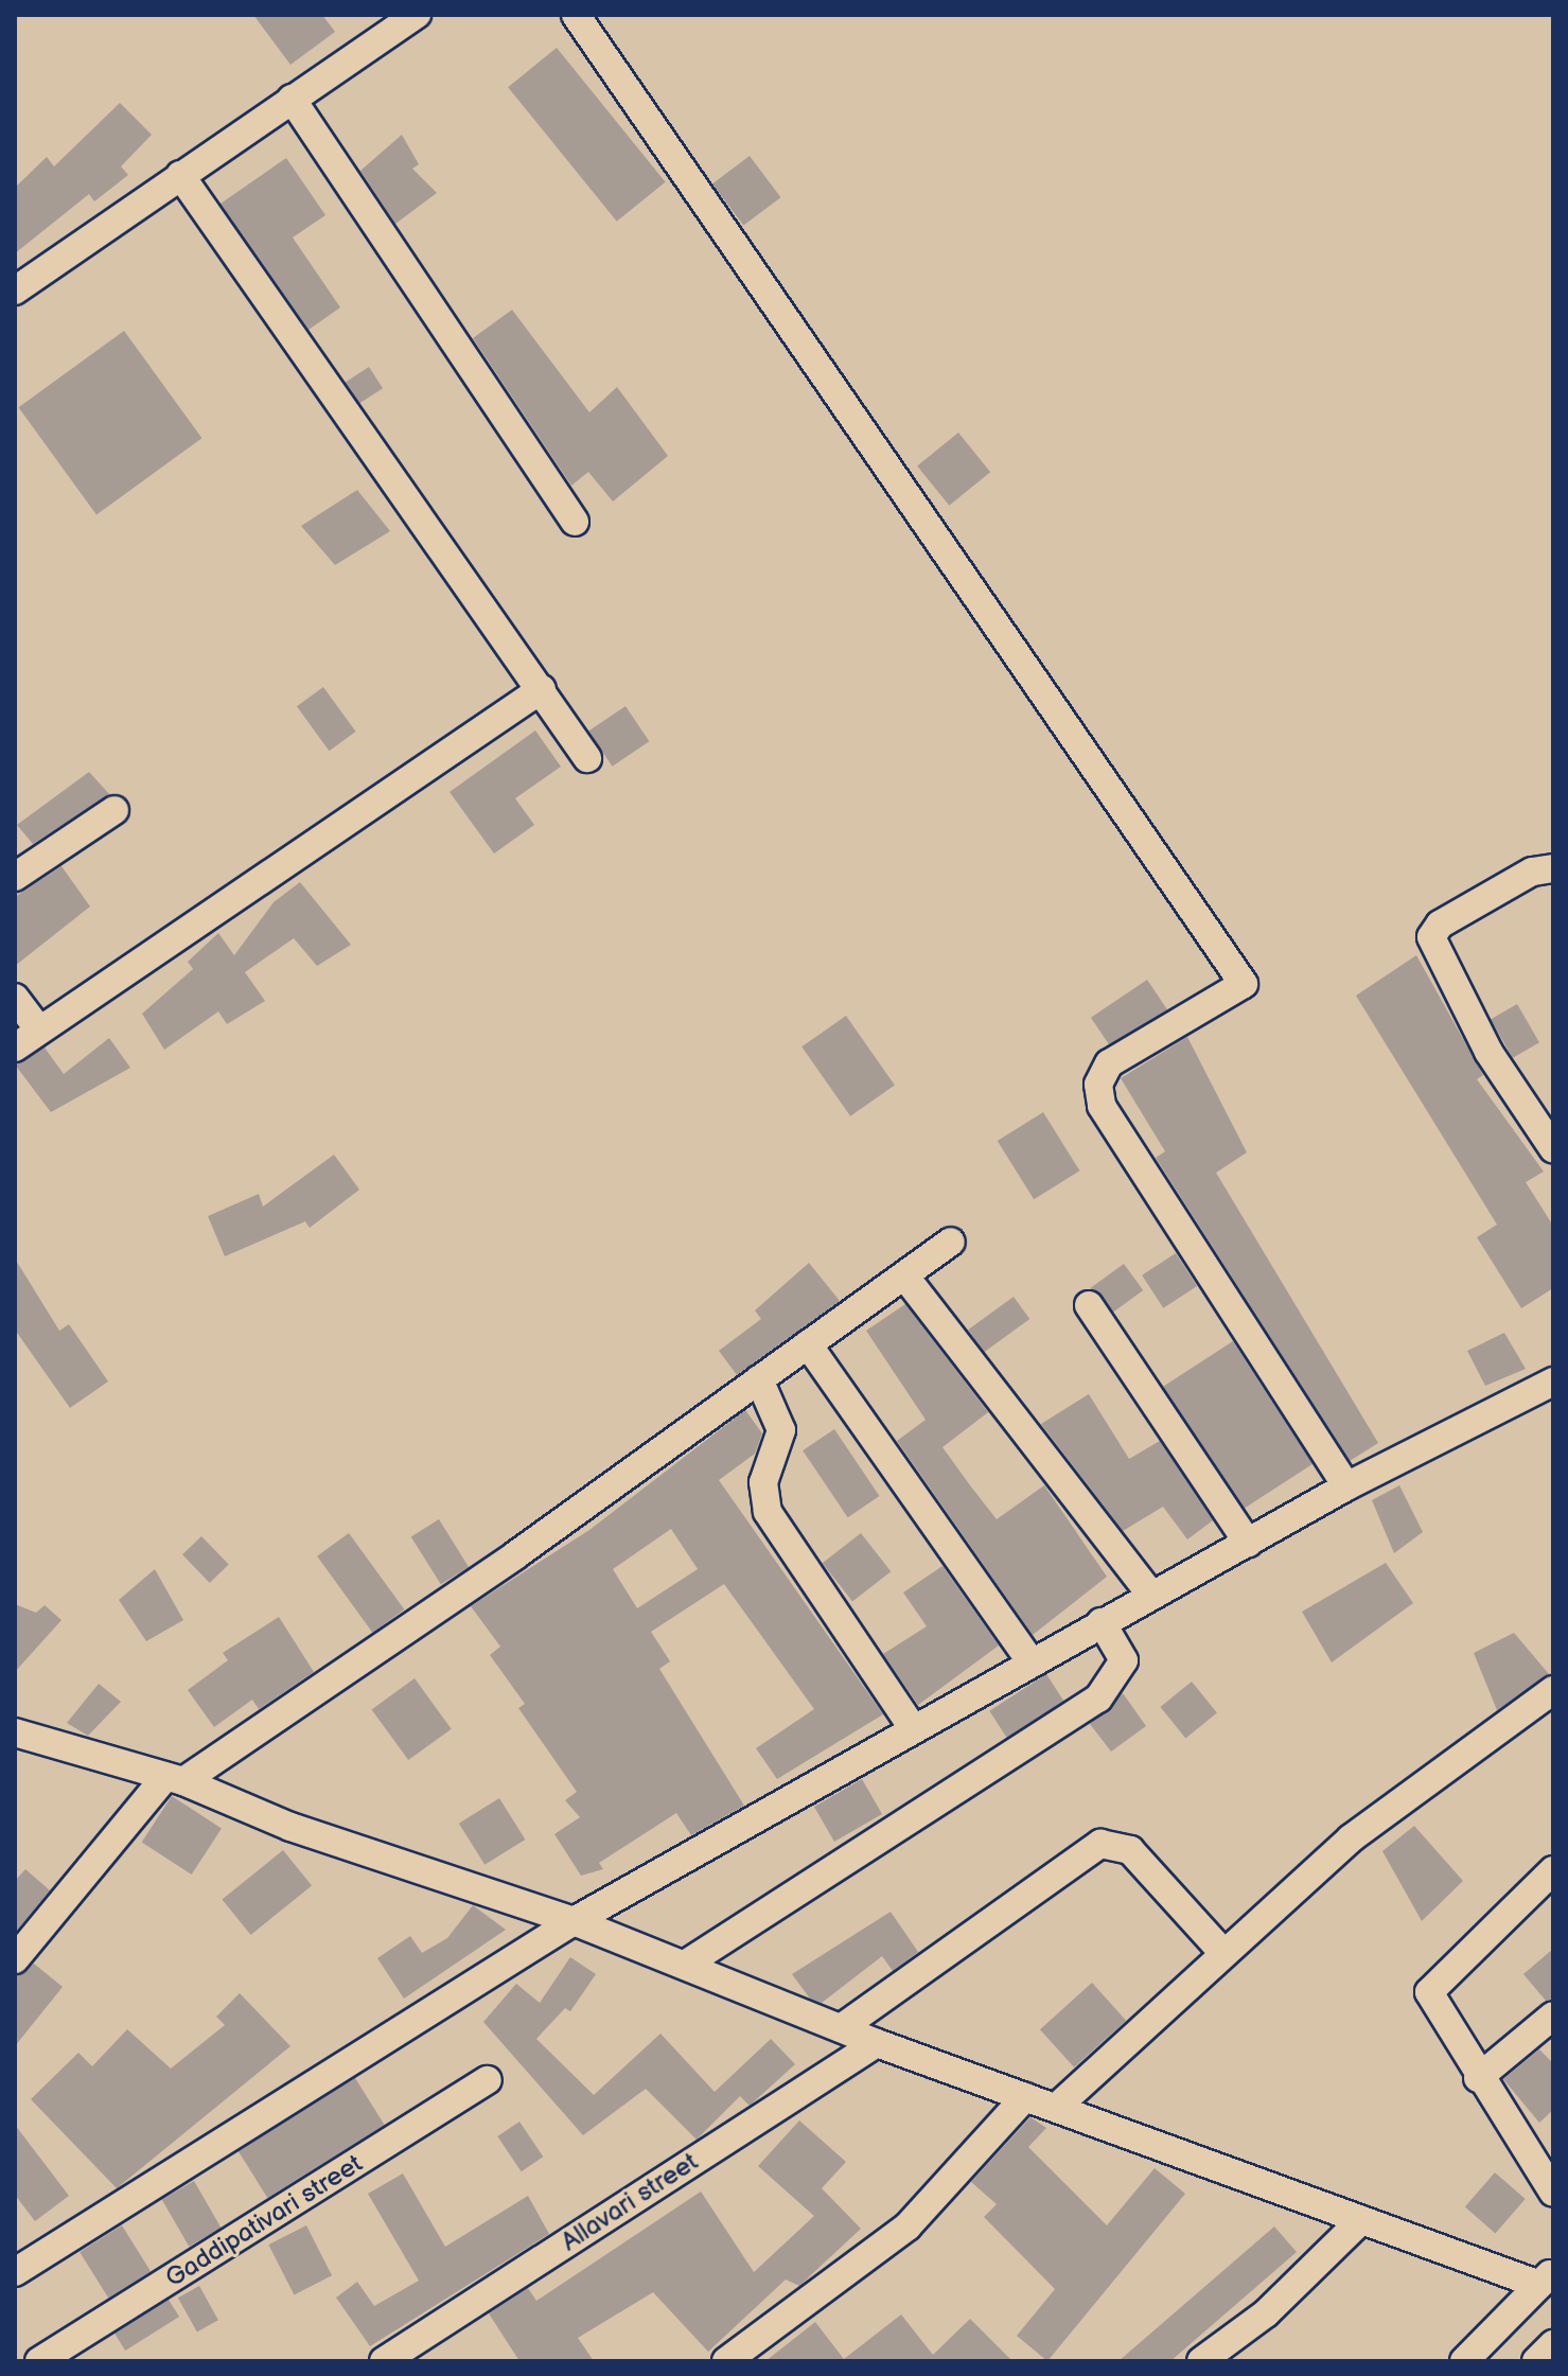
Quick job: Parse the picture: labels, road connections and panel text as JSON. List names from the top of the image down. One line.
{"streets":{"street":["Allavari street","Gaddipativari street"]}}
